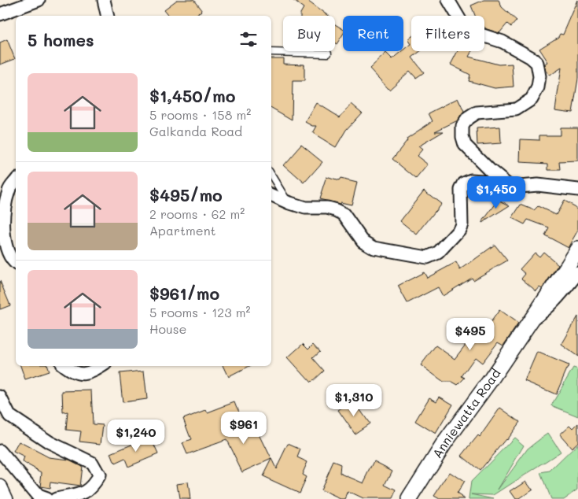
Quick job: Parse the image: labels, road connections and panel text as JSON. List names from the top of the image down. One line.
{"streets":{"street":["Anniewatta Road"]},"page":{"chip":["Buy","Rent","Filters"],"heading":"5 homes","list":[{"name":"$1,450/mo","note":"5 rooms · 158 m² · Galkanda Road"},{"name":"$495/mo","note":"2 rooms · 62 m² · Apartment"},{"name":"$961/mo","note":"5 rooms · 123 m² · House"}],"price":["$1,450","$495","$1,310","$961","$1,240"]}}
